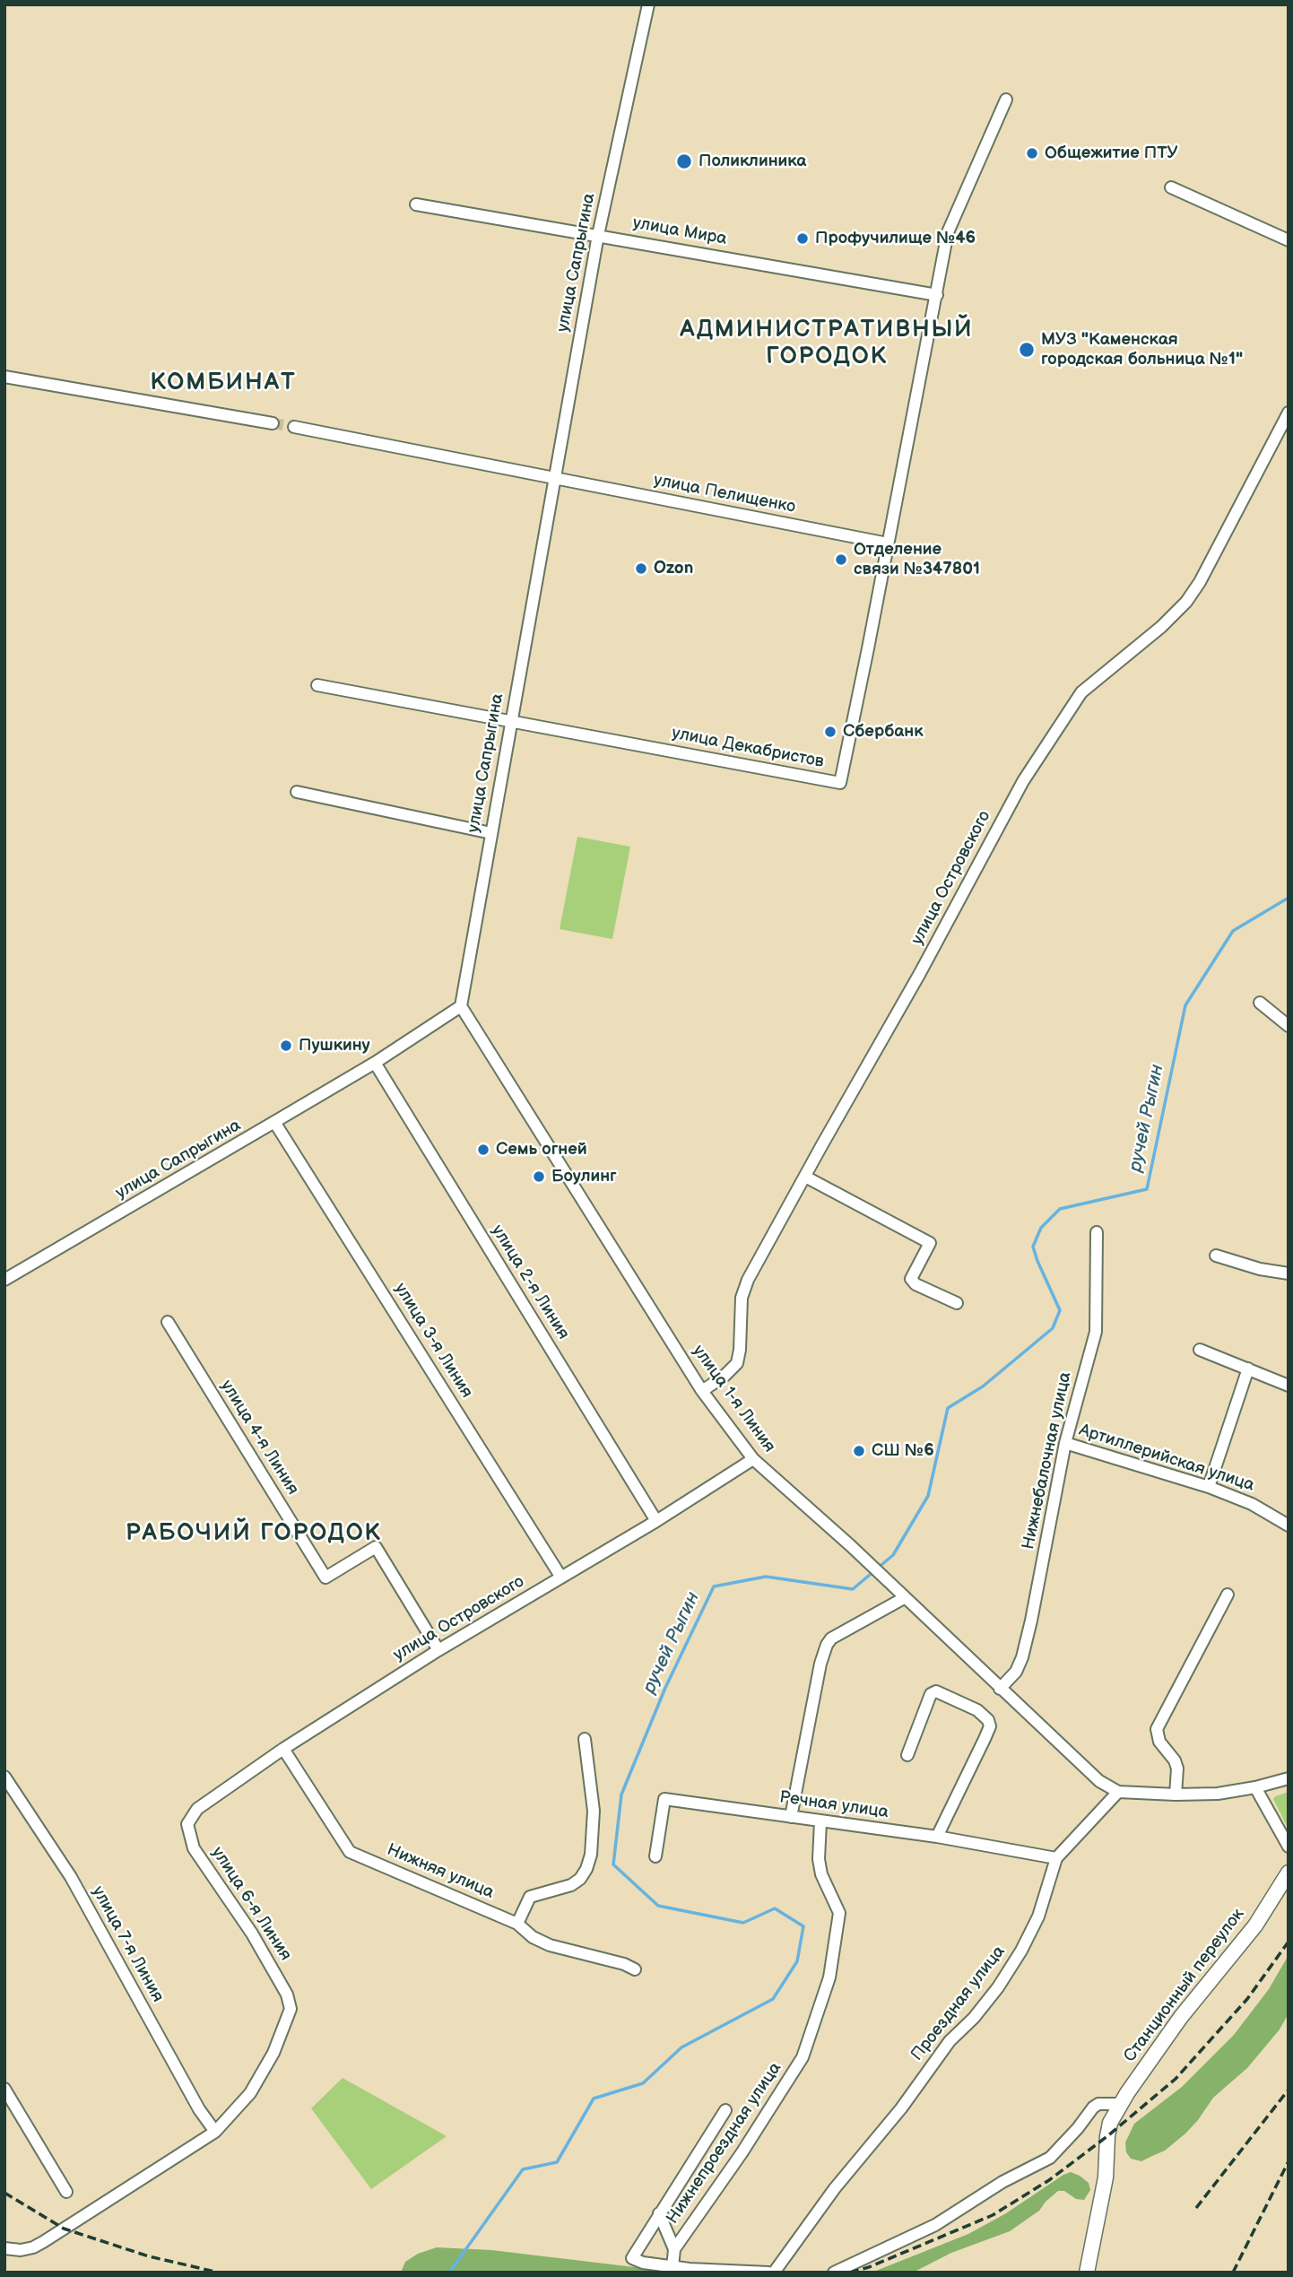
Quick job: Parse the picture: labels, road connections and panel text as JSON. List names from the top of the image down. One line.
{"streets":{"main road":["Станционный переулок"],"street":["улица Мира","улица Сапрыгина","улица Пелищенко","улица Декабристов","улица Островского","улица 2-я Линия","улица 3-я Линия","улица 1-я Линия","улица 4-я Линия","Артиллерийская улица","Нижнебалочная улица","Речная улица","Нижняя улица","улица 6-я Линия","улица 7-я Линия","Проездная улица","Нижнепроездная улица"]},"crossings":[["улица Мира","улица Сапрыгина"],["улица Мира","улица Декабристов"],["улица Сапрыгина","улица Пелищенко"],["улица Сапрыгина","улица Декабристов"],["улица Сапрыгина","улица 2-я Линия"],["улица Сапрыгина","улица 3-я Линия"],["улица Сапрыгина","улица 1-я Линия"],["улица Пелищенко","улица Декабристов"],["улица Островского","улица 2-я Линия"],["улица Островского","улица 3-я Линия"],["улица Островского","улица 1-я Линия"],["улица Островского","улица 4-я Линия"],["улица Островского","Нижняя улица"],["улица Островского","улица 6-я Линия"],["улица 1-я Линия","Нижнебалочная улица"],["улица 1-я Линия","Проездная улица"],["Артиллерийская улица","Нижнебалочная улица"],["Речная улица","Проездная улица"],["Речная улица","Нижнепроездная улица"],["улица 6-я Линия","улица 7-я Линия"]],"districts":["АДМИНИСТРАТИВНЫЙ ГОРОДОК","КОМБИНАТ","РАБОЧИЙ ГОРОДОК"],"water":["ручей Рыгин"],"places":["Общежитие ПТУ","Поликлиника","Профучилище №46","МУЗ \"Каменская городская больница №1\"","Отделение связи №347801","Ozon","Сбербанк","Пушкину","Семь огней","Боулинг","СШ №6"]}
